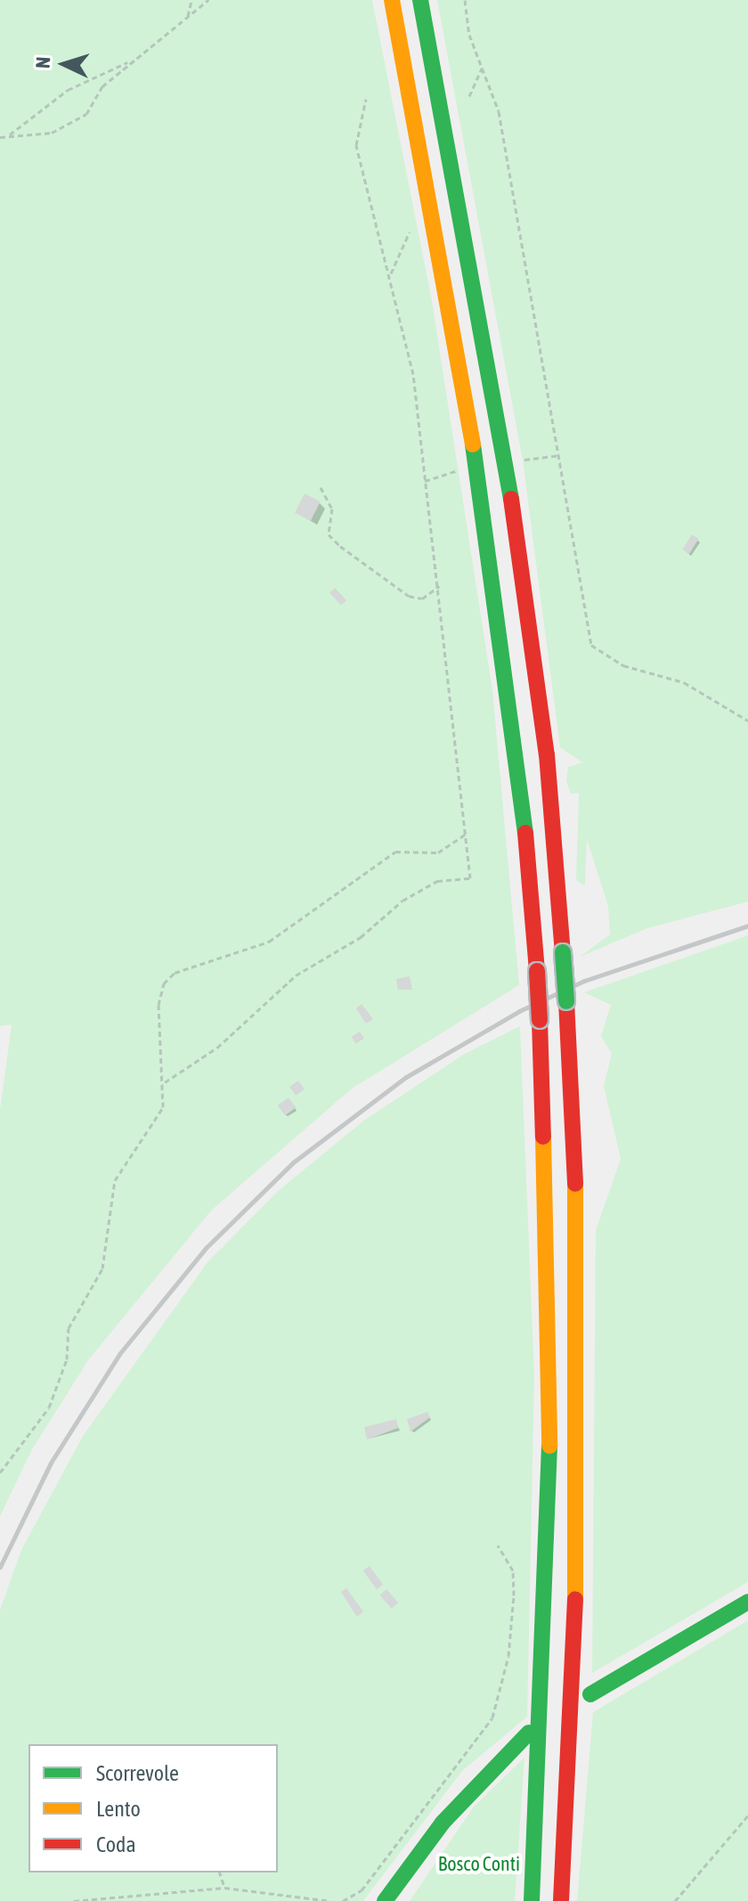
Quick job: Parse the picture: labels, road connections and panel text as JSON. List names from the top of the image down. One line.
{"parks":["Bosco Conti"],"legend":["Scorrevole","Lento","Coda"],"north":"left"}
